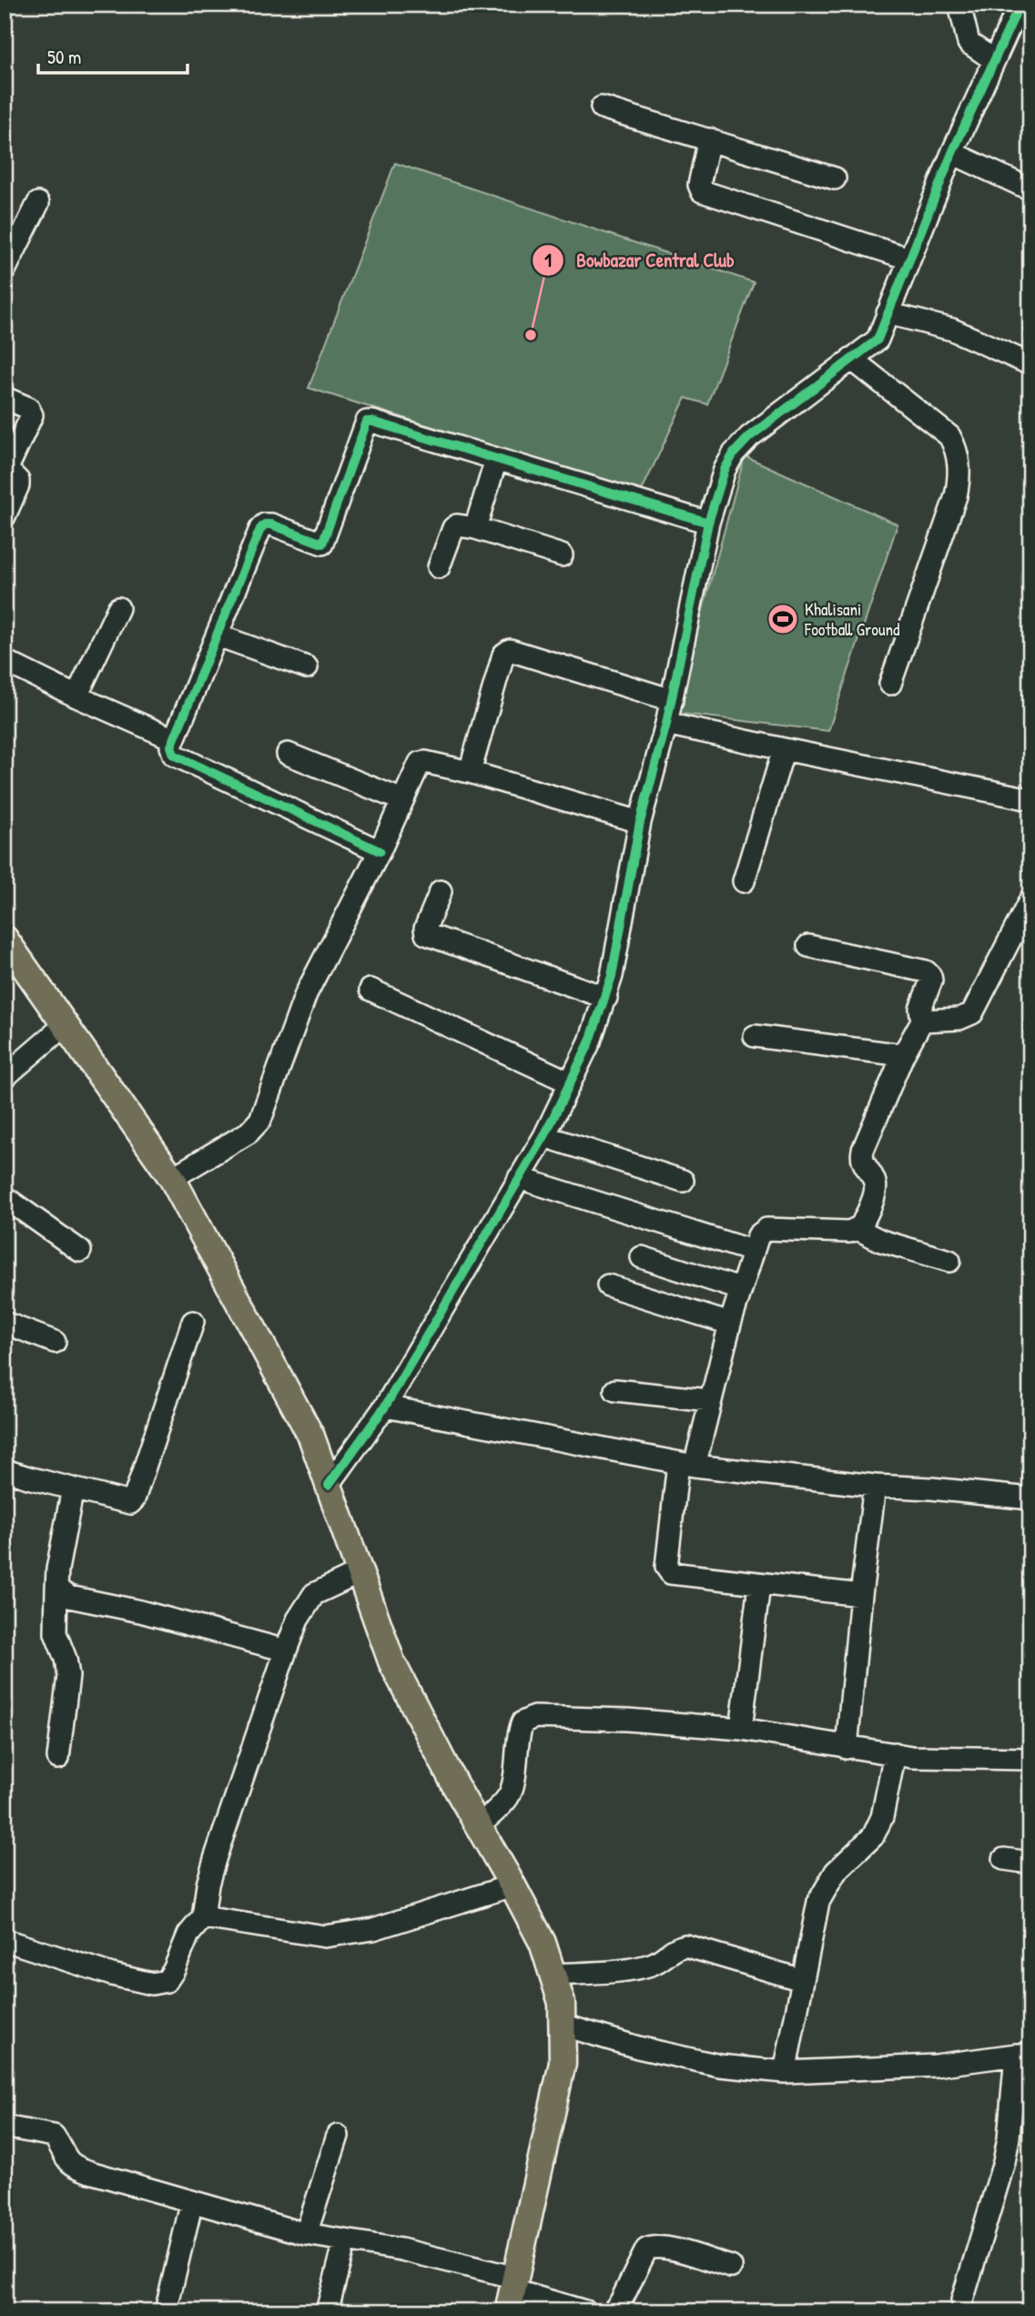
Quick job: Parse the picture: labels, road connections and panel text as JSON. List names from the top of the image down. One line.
{"places":{"other":["Bowbazar Central Club"],"sports":["Khalisani Football Ground"]},"scale_bar":"50 m"}
